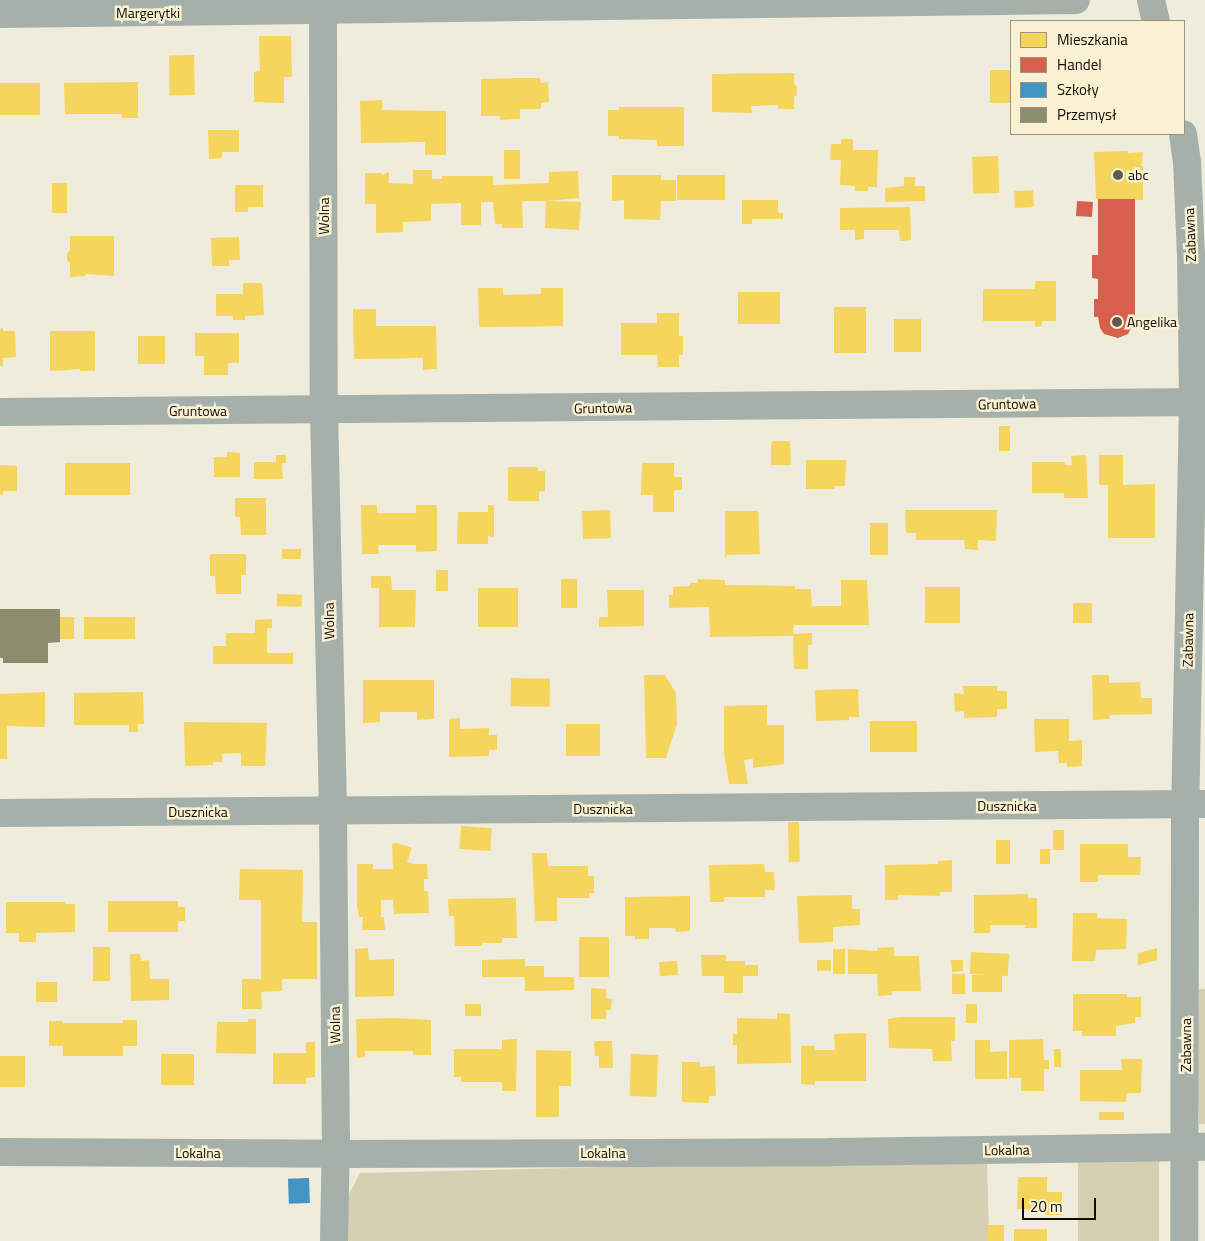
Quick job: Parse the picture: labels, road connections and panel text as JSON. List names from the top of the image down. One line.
{"streets":{"street":["Margerytki","Wolna","Zabawna","Gruntowa","Dusznicka","Lokalna"]},"crossings":[["Margerytki","Wolna"],["Wolna","Gruntowa"],["Wolna","Dusznicka"],["Wolna","Lokalna"],["Zabawna","Gruntowa"],["Zabawna","Dusznicka"],["Zabawna","Lokalna"]],"places":["abc","Angelika"],"legend":["Mieszkania","Handel","Szkoły","Przemysł"],"scale_bar":"20 m"}
